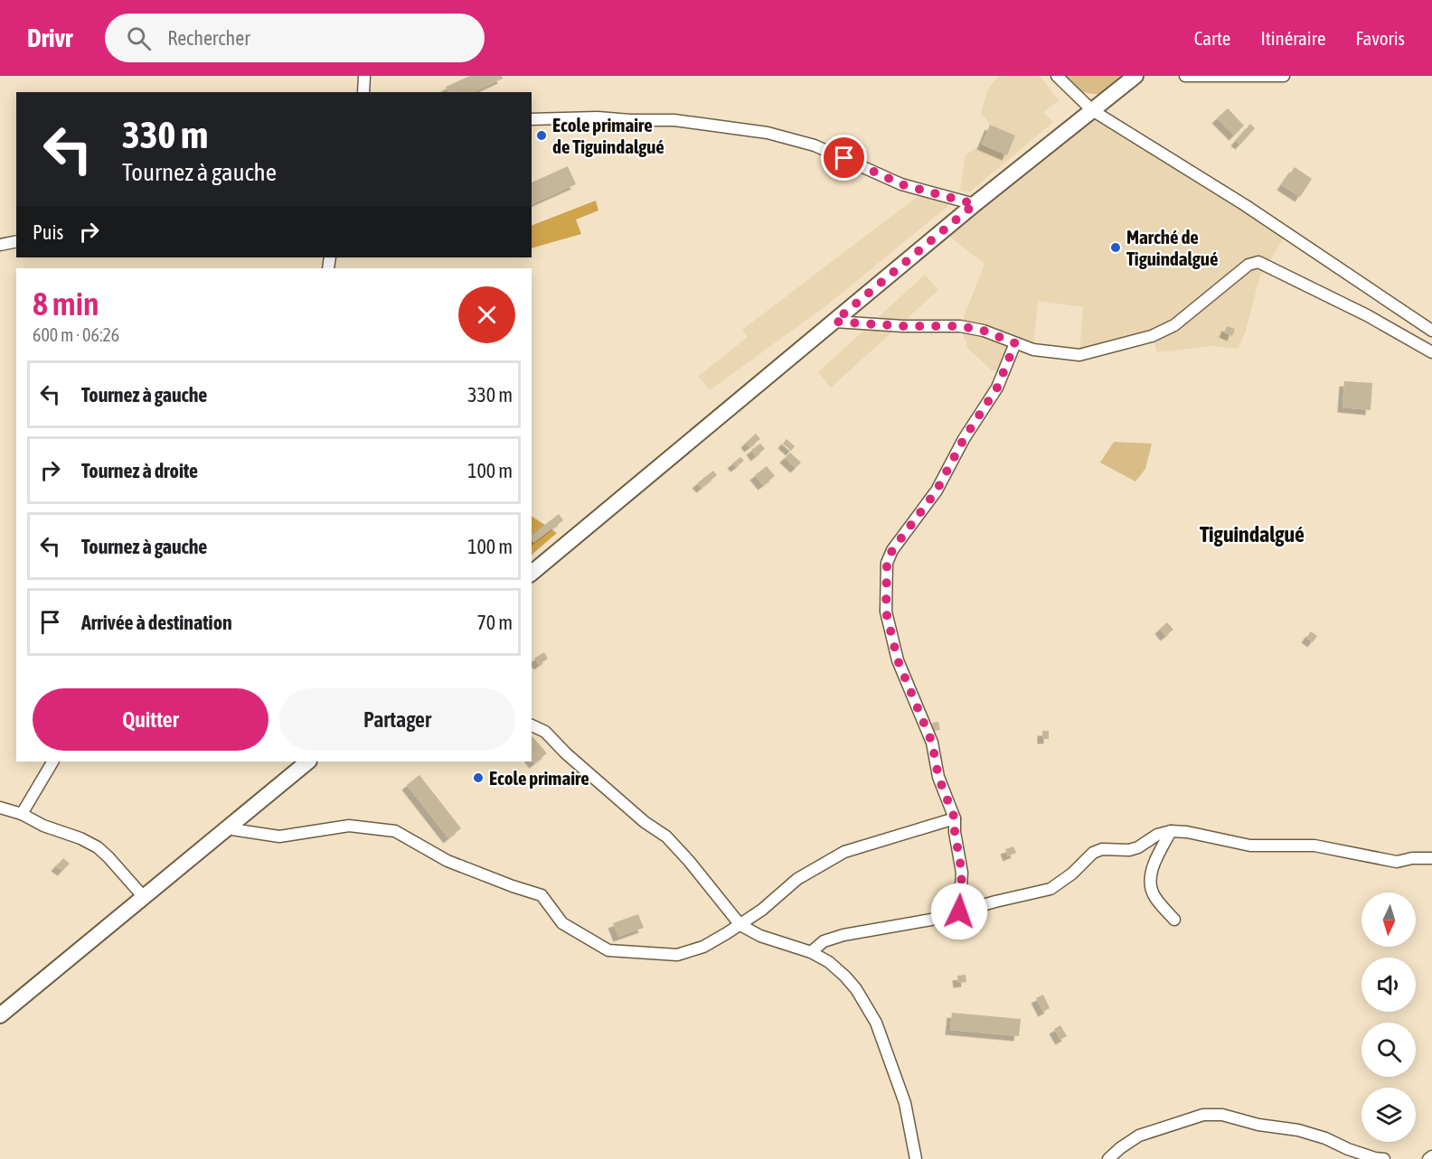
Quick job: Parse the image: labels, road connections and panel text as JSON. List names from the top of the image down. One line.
{"districts":["Tiguindalgué"],"places":["Ecole primaire de Tiguindalgué","Marché de Tiguindalgué","Ecole primaire"],"north":"bottom","page":{"header":"Drivr","search":"Rechercher","nav":["Carte","Itinéraire","Favoris"],"turn":["330 m","Tournez à gauche"],"then":"Puis","heading":["8 min","600 m · 06:26"],"list":[{"name":"Tournez à gauche","value":"330 m"},{"name":"Tournez à droite","value":"100 m"},{"name":"Tournez à gauche","value":"100 m"},{"name":"Arrivée à destination","value":"70 m"}],"buttons":["Quitter","Partager"]}}
